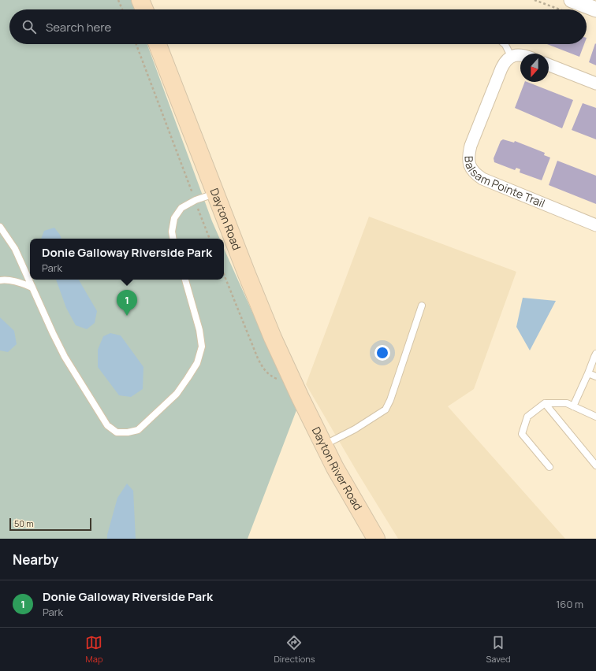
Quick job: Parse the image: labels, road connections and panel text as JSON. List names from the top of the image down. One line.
{"streets":{"main road":["Dayton Road","Dayton River Road"],"street":["Balsam Pointe Trail"]},"crossings":[["Dayton Road","Dayton River Road"]],"scale_bar":"50 m","north":"bottom","page":{"search":"Search here","popup":["Donie Galloway Riverside Park","Park"],"pins":"1","scale":"50 m","heading":"Nearby","list":[{"mark":"1","name":"Donie Galloway Riverside Park","note":"Park","value":"160 m"}],"nav":["Map","Directions","Saved"]}}
